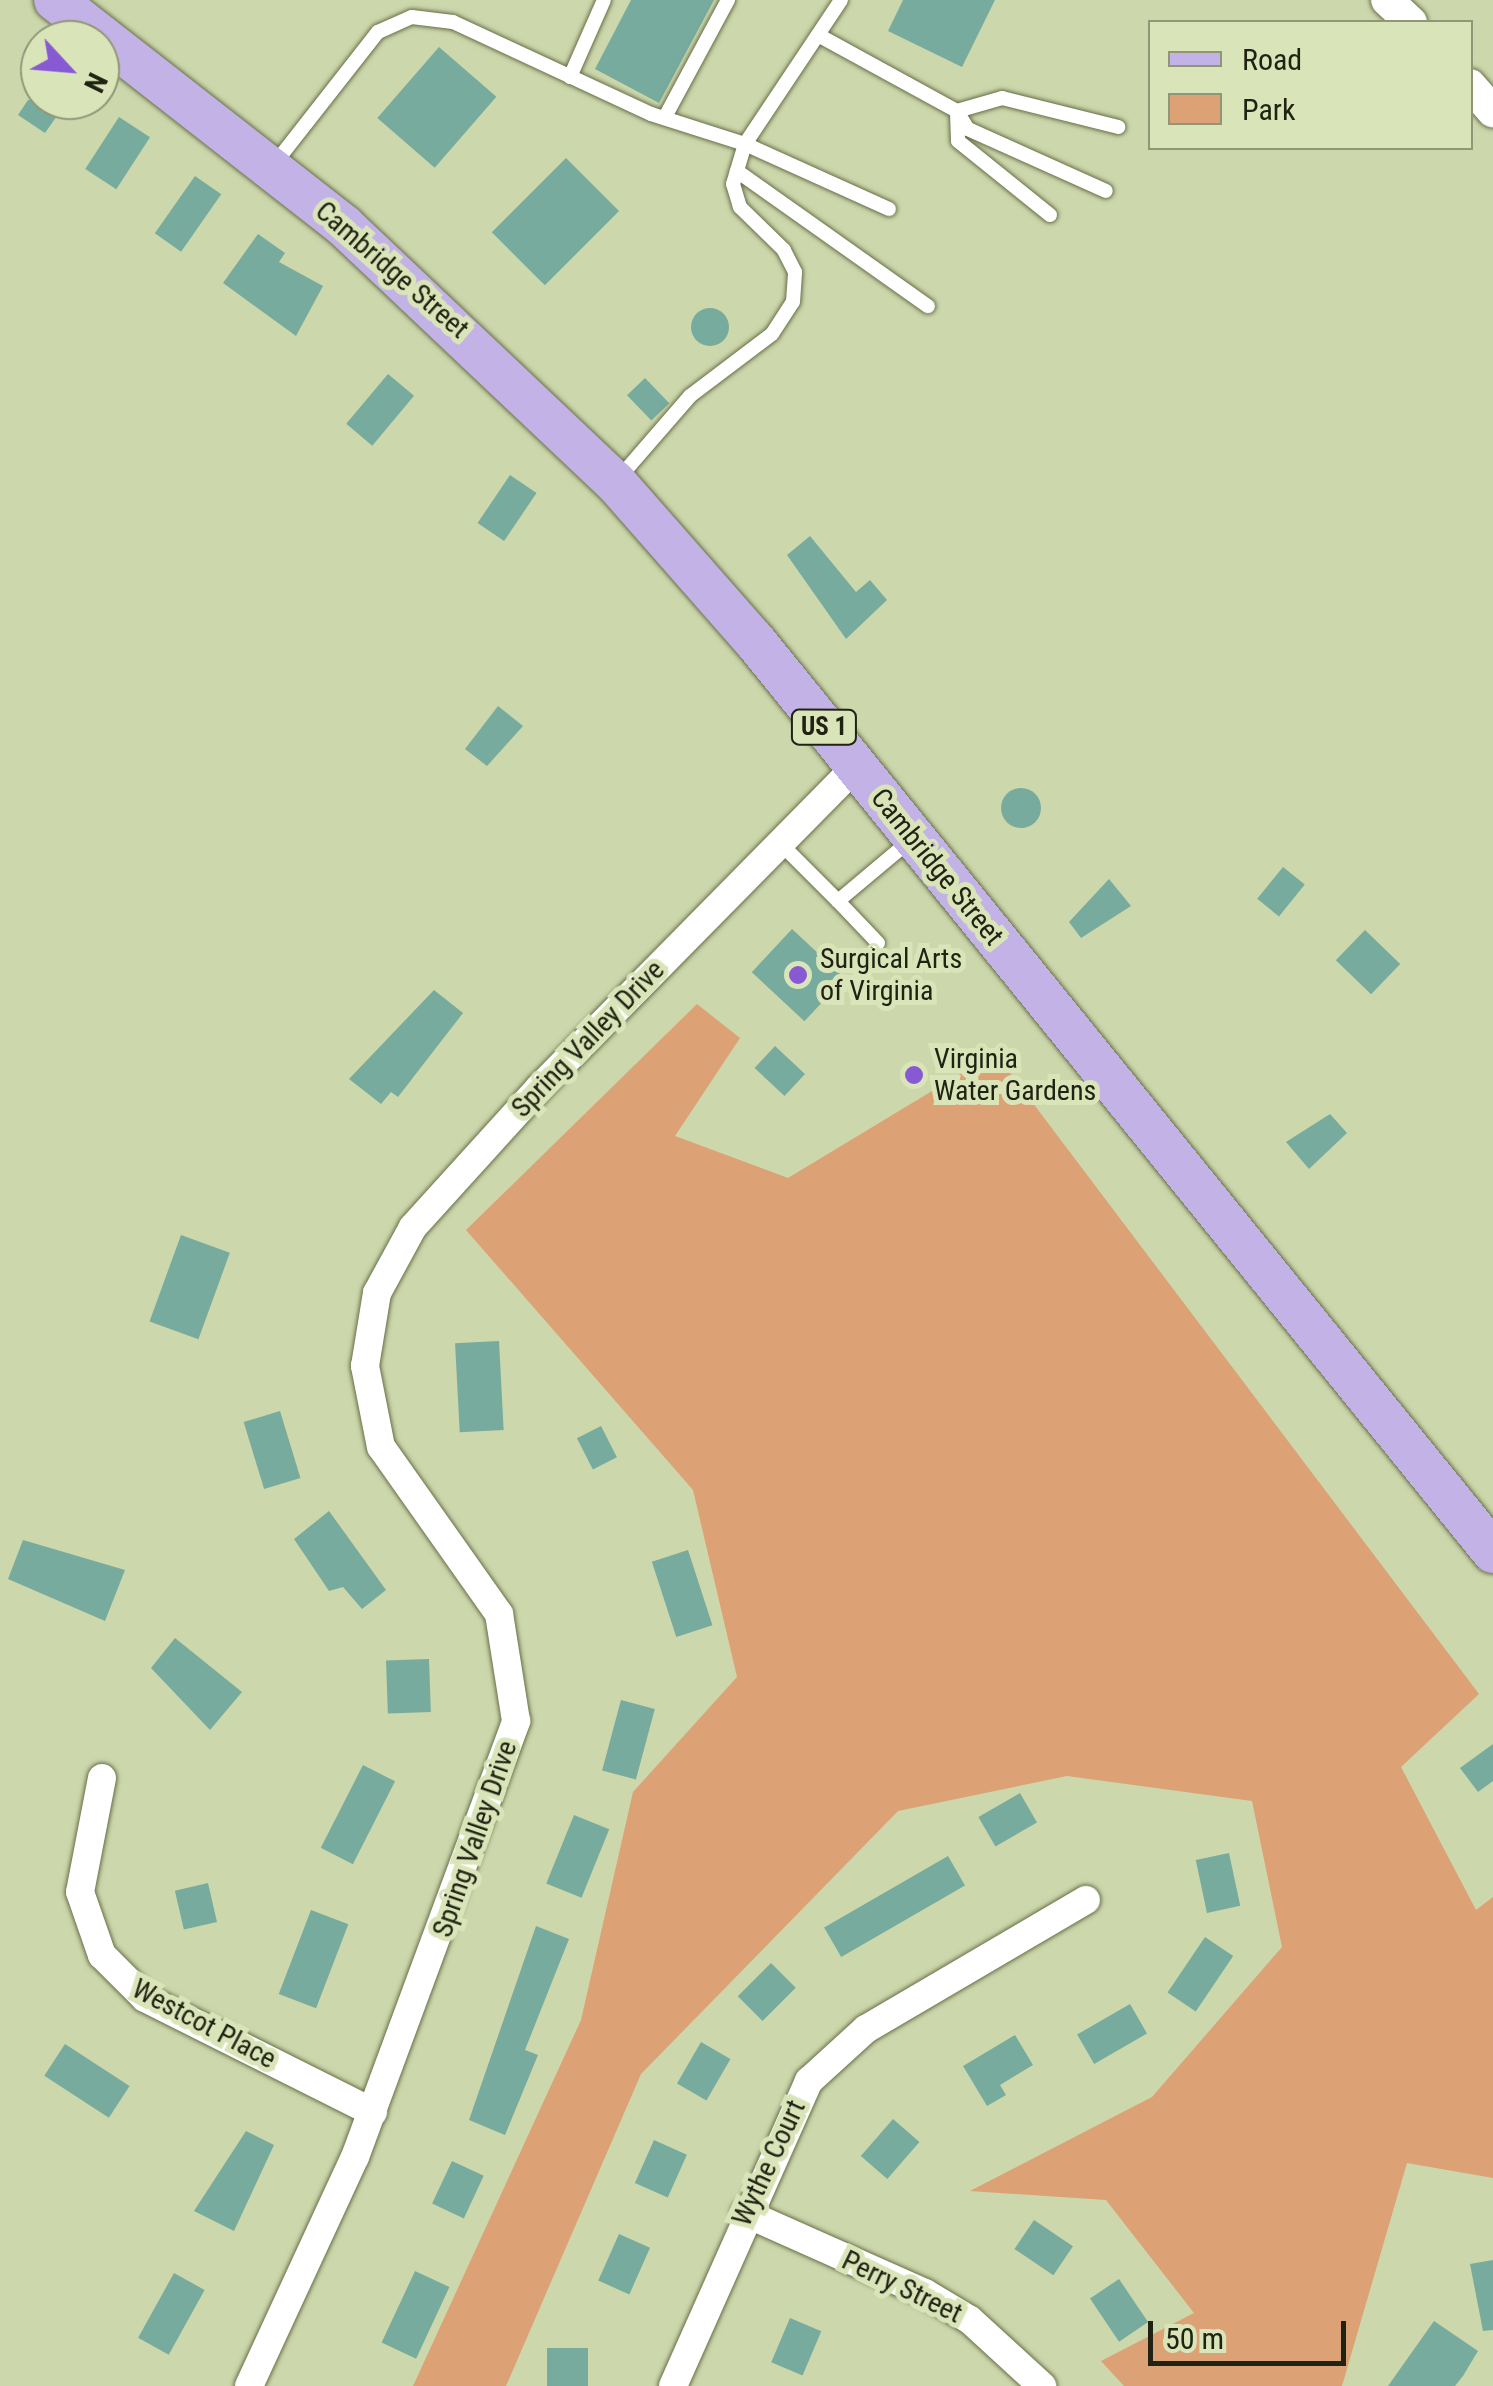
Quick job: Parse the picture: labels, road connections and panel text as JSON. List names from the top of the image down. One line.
{"streets":{"main road":["Cambridge Street","US 1"],"street":["Spring Valley Drive","Westcot Place","Wythe Court","Perry Street"]},"crossings":[["Cambridge Street","Spring Valley Drive"],["Spring Valley Drive","Westcot Place"],["Wythe Court","Perry Street"]],"places":["Surgical Arts of Virginia","Virginia Water Gardens"],"legend":["Road","Park"],"scale_bar":"50 m","north":"bottom right"}
